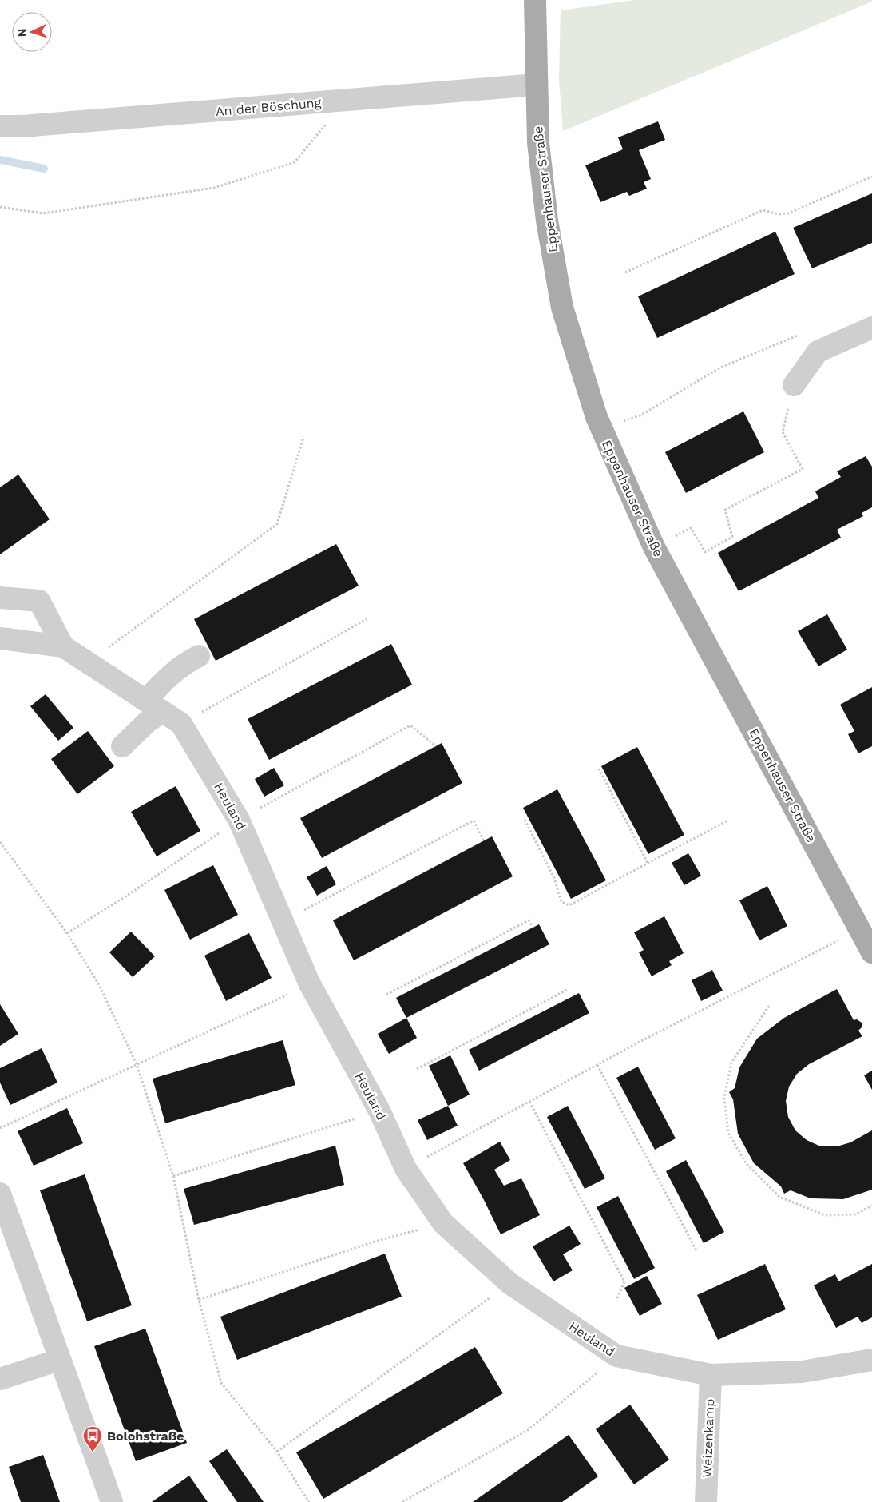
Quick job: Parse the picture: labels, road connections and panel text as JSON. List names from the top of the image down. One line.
{"streets":{"main road":["Eppenhauser Straße"],"street":["An der Böschung","Heuland","Weizenkamp"]},"crossings":[["An der Böschung","Eppenhauser Straße"],["Heuland","Weizenkamp"]],"places":{"bus stop":["Bolohstraße"]},"north":"left"}
